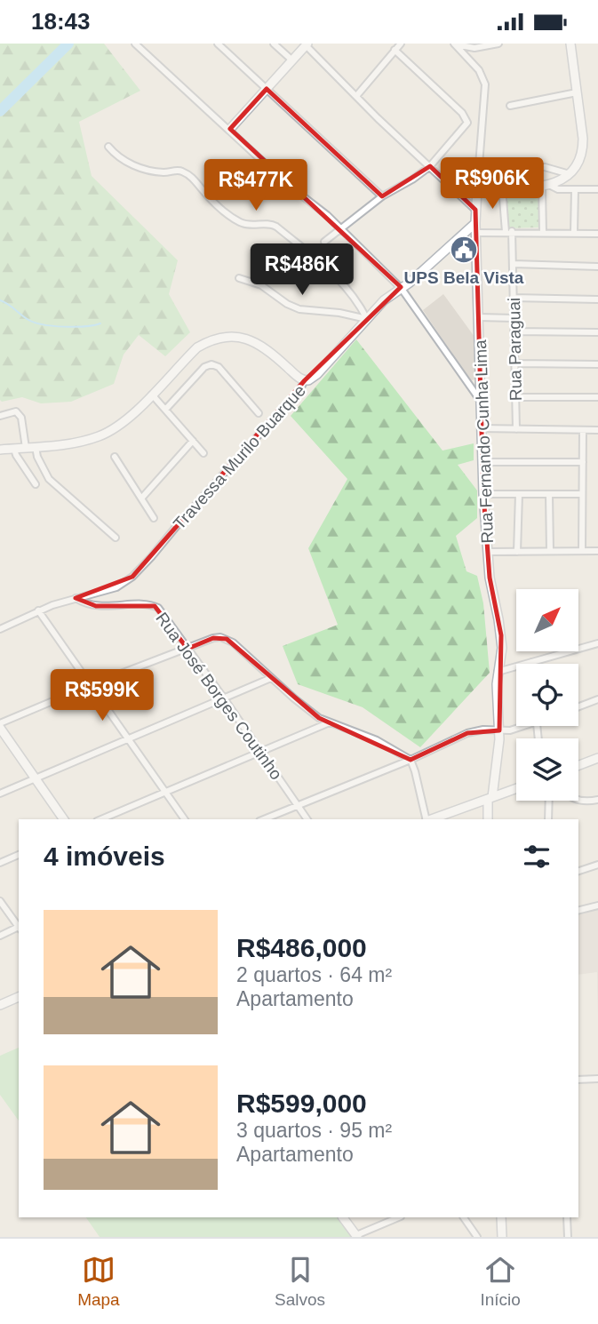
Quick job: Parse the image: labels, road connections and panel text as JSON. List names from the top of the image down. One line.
{"streets":{"street":["Rua Paraguai","Rua Fernando Cunha Lima","Travessa Murilo Buarque","Rua José Borges Coutinho"]},"crossings":[["Rua Fernando Cunha Lima","Travessa Murilo Buarque"],["Travessa Murilo Buarque","Rua José Borges Coutinho"]],"places":{"public building":["UPS Bela Vista"]},"north":"top right","page":{"status":"18:43","price":["R$906K","R$477K","R$486K","R$599K"],"heading":"4 imóveis","list":[{"name":"R$486,000","note":"2 quartos · 64 m² · Apartamento"},{"name":"R$599,000","note":"3 quartos · 95 m² · Apartamento"}],"tabs":["Mapa","Salvos","Início"]}}
